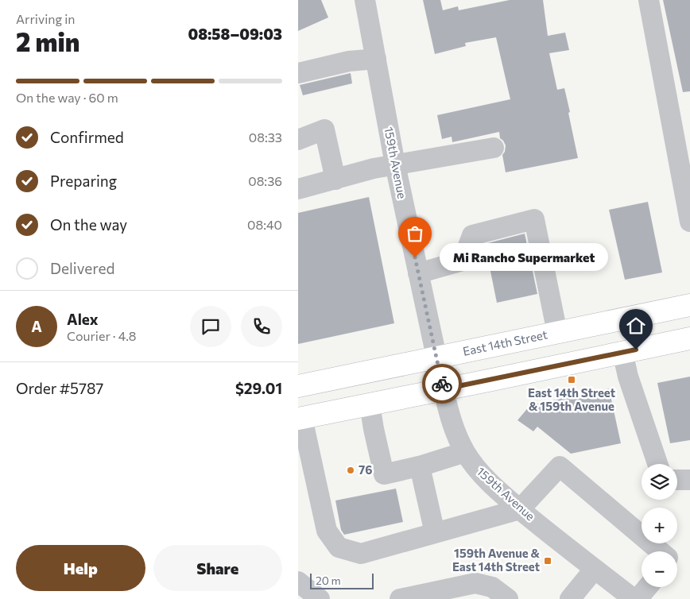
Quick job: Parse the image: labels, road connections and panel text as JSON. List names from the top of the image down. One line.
{"streets":{"main road":["East 14th Street"],"street":["159th Avenue"]},"crossings":[["159th Avenue","East 14th Street"]],"places":{"other":["Mi Rancho Supermarket","76"],"transit":["East 14th Street & 159th Avenue","159th Avenue & East 14th Street"]},"scale_bar":"20 m","page":{"heading":["2 min","Arriving in","08:58–09:03"],"panel":["Alex","Courier · 4.8","Order #5787","$29.01"],"bar":"On the way · 60 m","list":[["Confirmed","08:33"],["Preparing","08:36"],["On the way","08:40"],"Delivered"],"bubble":"Mi Rancho Supermarket","round":"A","map_buttons":["+","−"],"buttons":["Help","Share"],"scale":"20 m"}}
